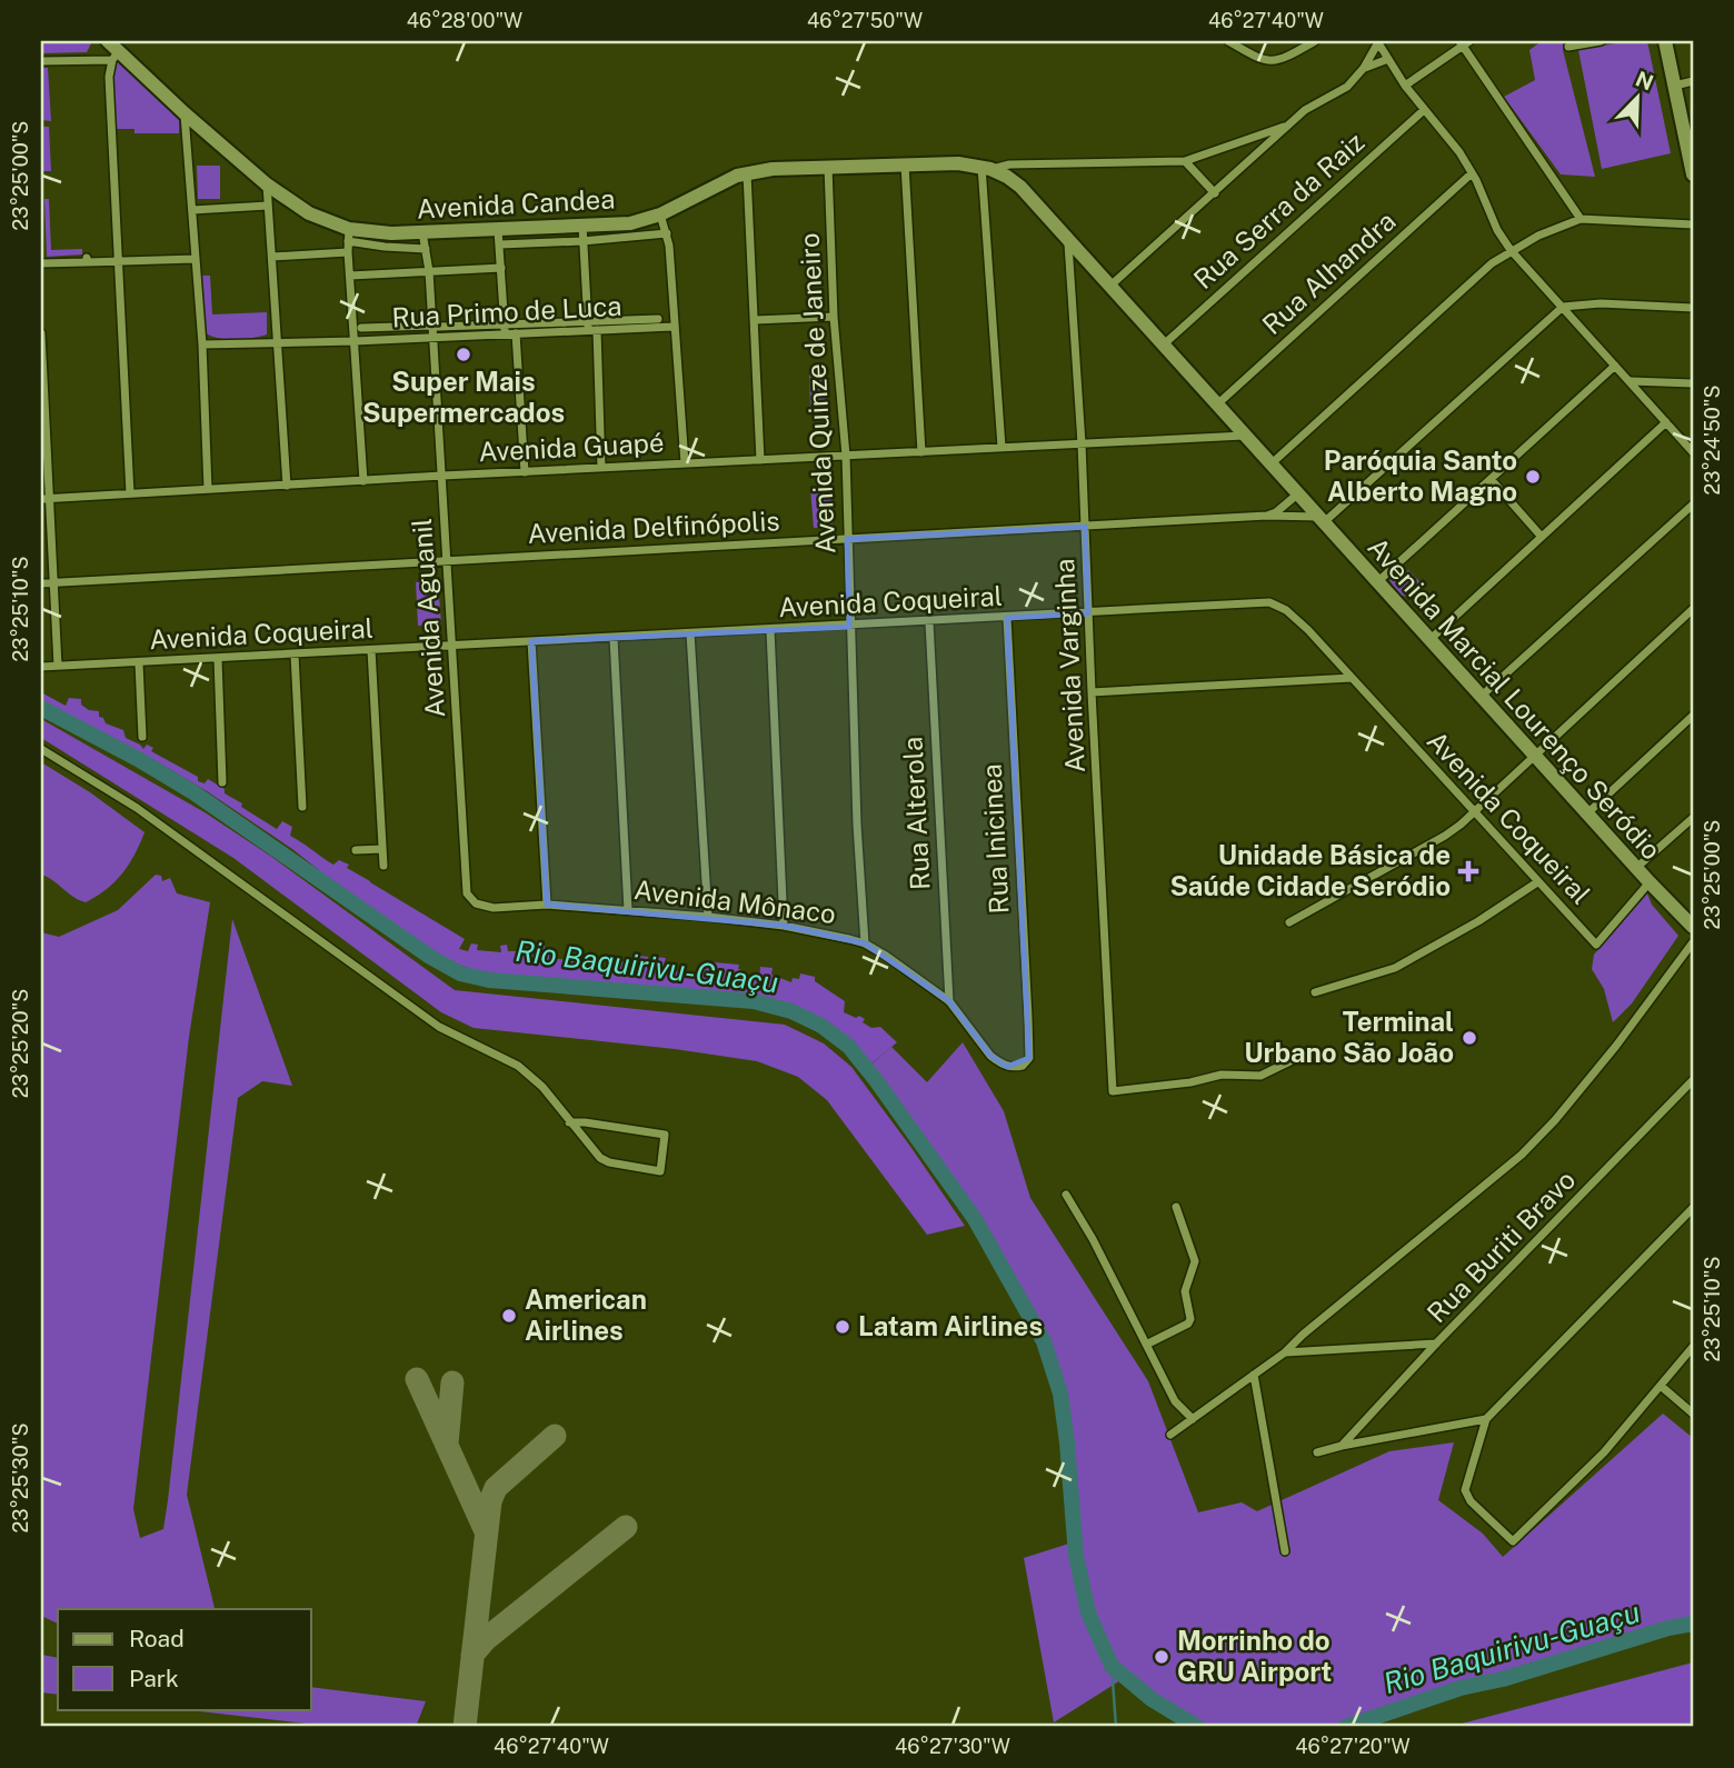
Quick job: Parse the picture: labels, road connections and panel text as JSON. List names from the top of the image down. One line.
{"streets":{"main road":["Avenida Candea","Avenida Marcial Lourenço Seródio"],"street":["Rua Serra da Raiz","Rua Alhandra","Rua Primo de Luca","Avenida Quinze de Janeiro","Avenida Guapé","Avenida Delfinópolis","Avenida Coqueiral","Avenida Aguanil","Avenida Varginha","Rua Alterola","Rua Inicinea","Avenida Mônaco","Rua Buriti Bravo"]},"crossings":[["Avenida Candea","Avenida Quinze de Janeiro"],["Avenida Candea","Avenida Aguanil"],["Avenida Candea","Avenida Marcial Lourenço Seródio"],["Rua Serra da Raiz","Avenida Marcial Lourenço Seródio"],["Rua Alhandra","Avenida Marcial Lourenço Seródio"],["Rua Primo de Luca","Avenida Aguanil"],["Avenida Quinze de Janeiro","Avenida Guapé"],["Avenida Quinze de Janeiro","Avenida Delfinópolis"],["Avenida Quinze de Janeiro","Avenida Coqueiral"],["Avenida Quinze de Janeiro","Avenida Mônaco"],["Avenida Guapé","Avenida Aguanil"],["Avenida Guapé","Avenida Varginha"],["Avenida Guapé","Avenida Marcial Lourenço Seródio"],["Avenida Delfinópolis","Avenida Aguanil"],["Avenida Delfinópolis","Avenida Varginha"],["Avenida Delfinópolis","Avenida Marcial Lourenço Seródio"],["Avenida Coqueiral","Avenida Aguanil"],["Avenida Coqueiral","Avenida Varginha"],["Avenida Coqueiral","Avenida Marcial Lourenço Seródio"],["Avenida Coqueiral","Rua Alterola"],["Avenida Coqueiral","Rua Inicinea"],["Avenida Aguanil","Avenida Mônaco"],["Avenida Varginha","Avenida Marcial Lourenço Seródio"],["Rua Alterola","Avenida Mônaco"],["Rua Inicinea","Avenida Mônaco"]],"water":["Rio Baquirivu-Guaçu"],"places":{"other":["Super Mais Supermercados","Paróquia Santo Alberto Magno","Terminal Urbano São João","American Airlines","Latam Airlines","Morrinho do GRU Airport"],"health":["Unidade Básica de Saúde Cidade Seródio"]},"legend":["Road","Park"],"north":"top right","coordinates":["46°28'00\"W","46°27'50\"W","46°27'40\"W","23°25'00\"S","23°24'50\"S","23°25'10\"S","23°25'20\"S","23°25'30\"S","46°27'30\"W","46°27'20\"W"]}
